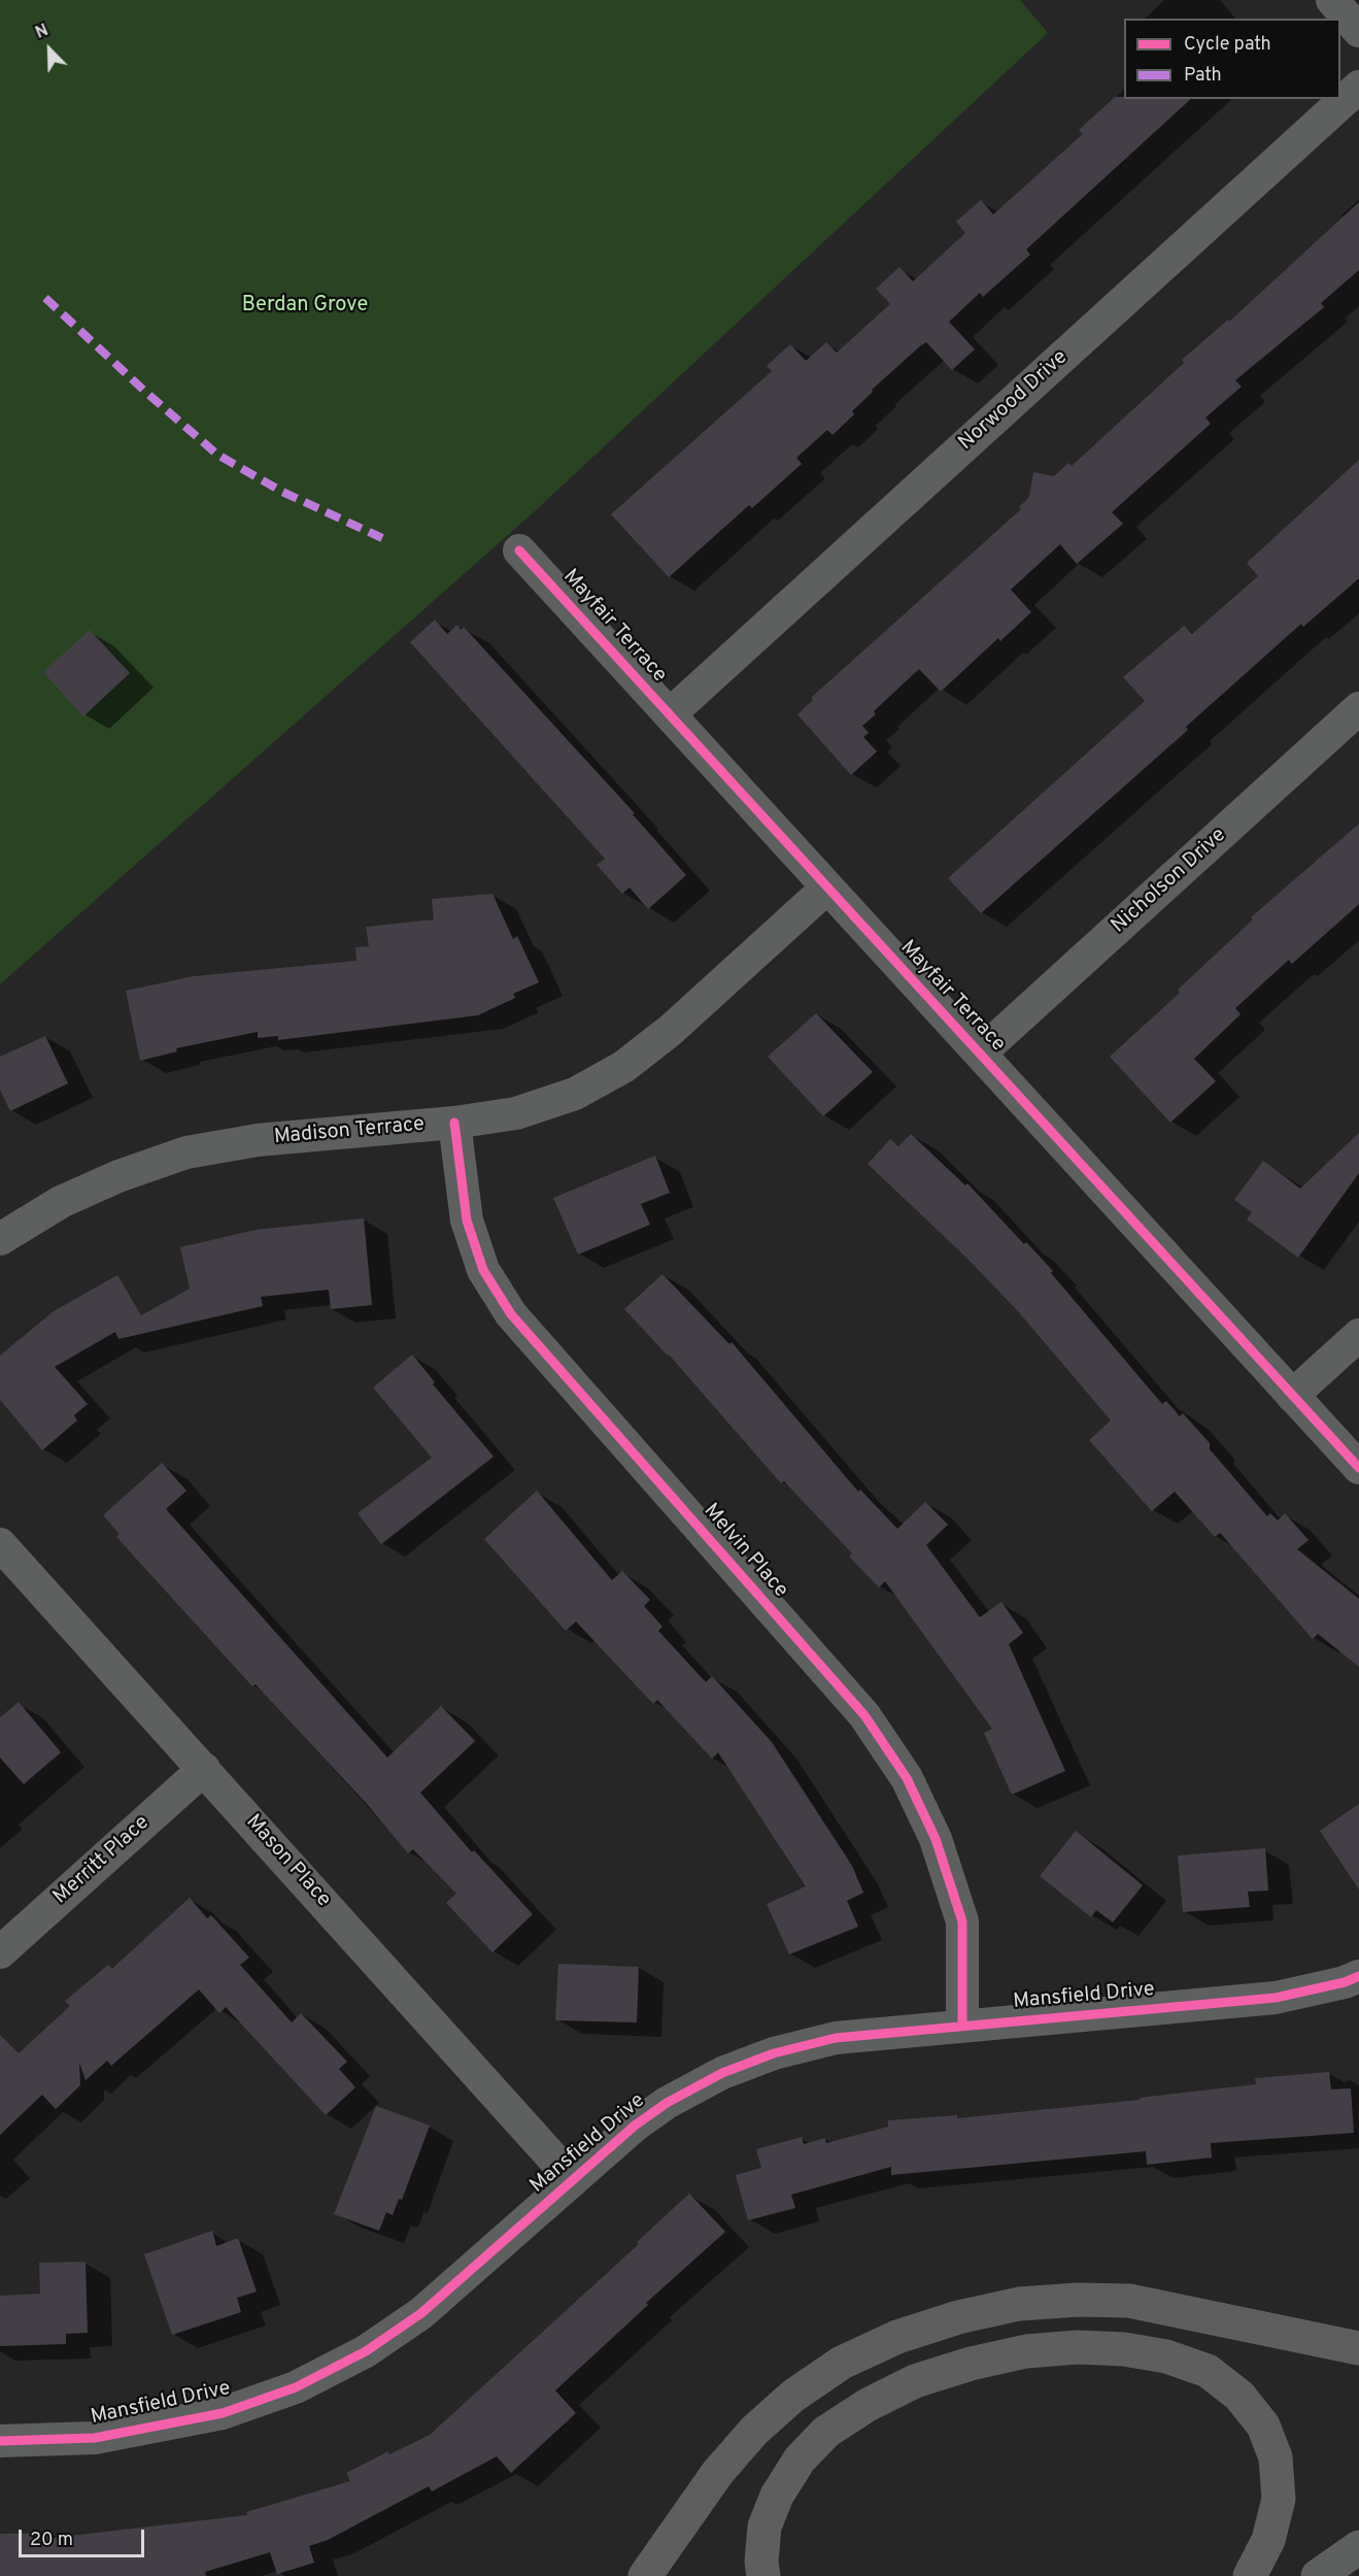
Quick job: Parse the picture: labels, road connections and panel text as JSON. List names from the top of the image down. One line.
{"streets":{"street":["Norwood Drive","Mayfair Terrace","Nicholson Drive","Madison Terrace","Melvin Place","Merritt Place","Mason Place","Mansfield Drive"]},"crossings":[["Norwood Drive","Mayfair Terrace"],["Mayfair Terrace","Nicholson Drive"],["Mayfair Terrace","Madison Terrace"],["Madison Terrace","Melvin Place"],["Melvin Place","Mansfield Drive"],["Merritt Place","Mason Place"],["Mason Place","Mansfield Drive"]],"parks":["Berdan Grove"],"legend":["Cycle path","Path"],"scale_bar":"20 m","north":"top left"}
